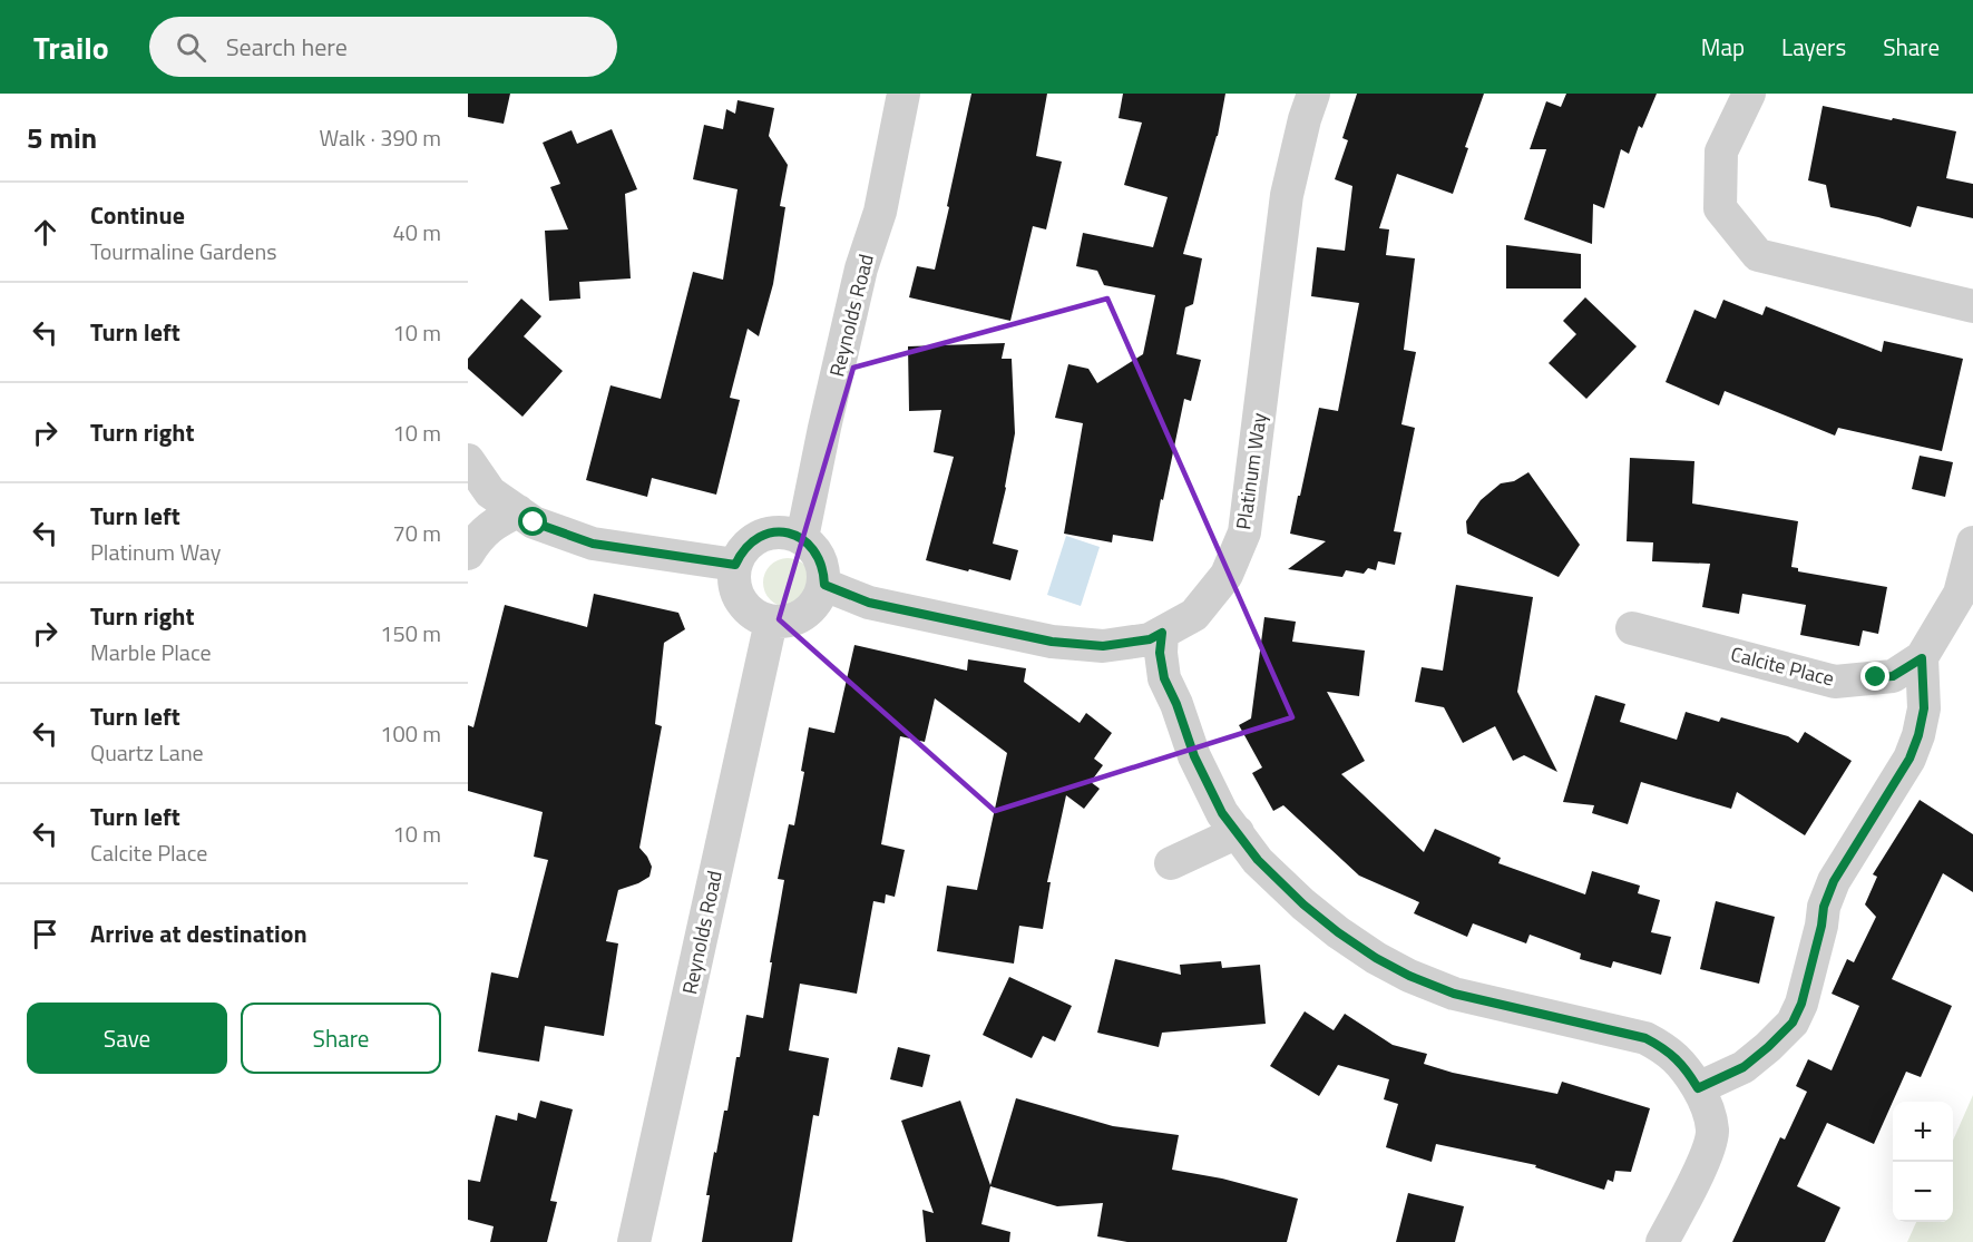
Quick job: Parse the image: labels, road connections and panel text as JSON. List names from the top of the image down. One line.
{"streets":{"street":["Reynolds Road","Platinum Way","Calcite Place"]},"crossings":[["Reynolds Road","Platinum Way"]],"page":{"header":"Trailo","search":"Search here","nav":["Map","Layers","Share"],"heading":["5 min","Walk · 390 m"],"list":[["Continue","Tourmaline Gardens","40 m"],["Turn left","10 m"],["Turn right","10 m"],["Turn left","Platinum Way","70 m"],["Turn right","Marble Place","150 m"],["Turn left","Quartz Lane","100 m"],["Turn left","Calcite Place","10 m"],"Arrive at destination"],"buttons":["Save","Share"],"map_buttons":["+","−"]}}
